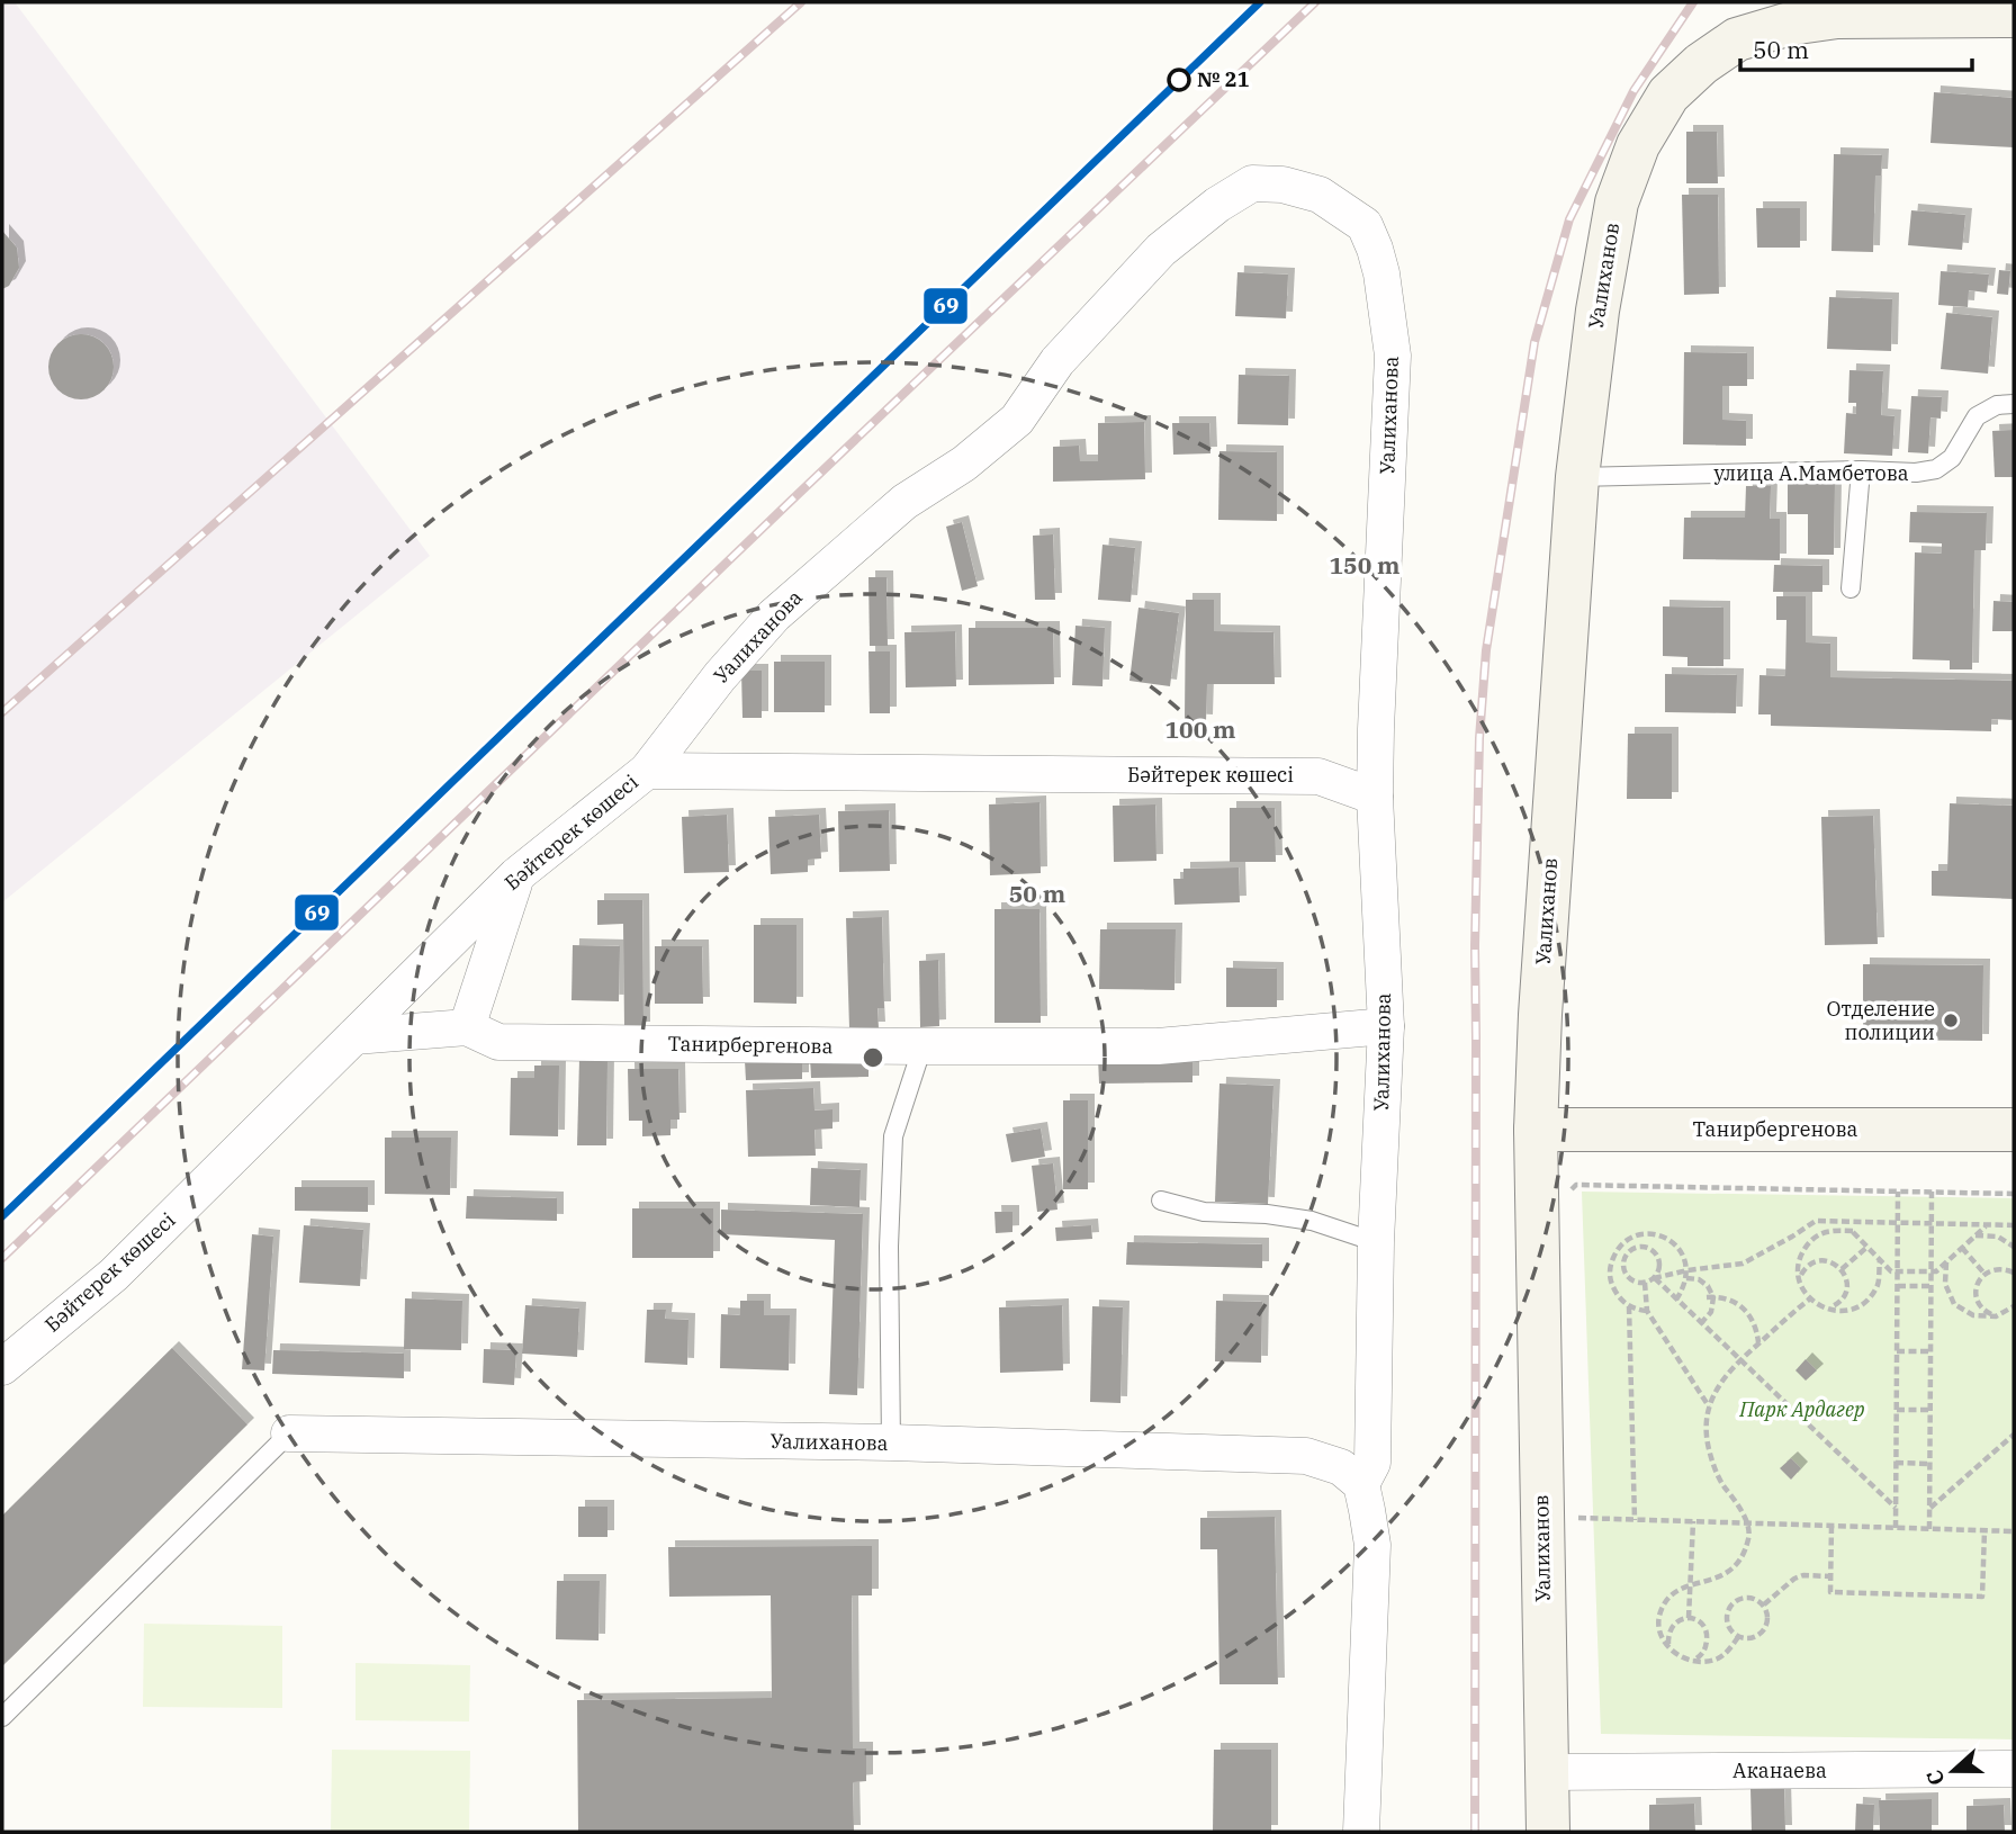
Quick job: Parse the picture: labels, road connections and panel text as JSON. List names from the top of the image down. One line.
{"streets":{"street":["Уалиханов","Уалиханова","Бәйтерек көшесі","Танирбергенова","Аканаева"],"lane":["улица А.Мамбетова"]},"crossings":[["Уалиханов","улица А.Мамбетова"],["Уалиханов","Танирбергенова"],["Уалиханов","Аканаева"],["Уалиханова","Бәйтерек көшесі"],["Уалиханова","Танирбергенова"],["Бәйтерек көшесі","Танирбергенова"]],"parks":["Парк Ардагер"],"places":["№ 21","Отделение полиции"],"lines":["transit line 69"],"scale_bar":"50 m","north":"left","rings":["150 m","100 m","50 m"]}
